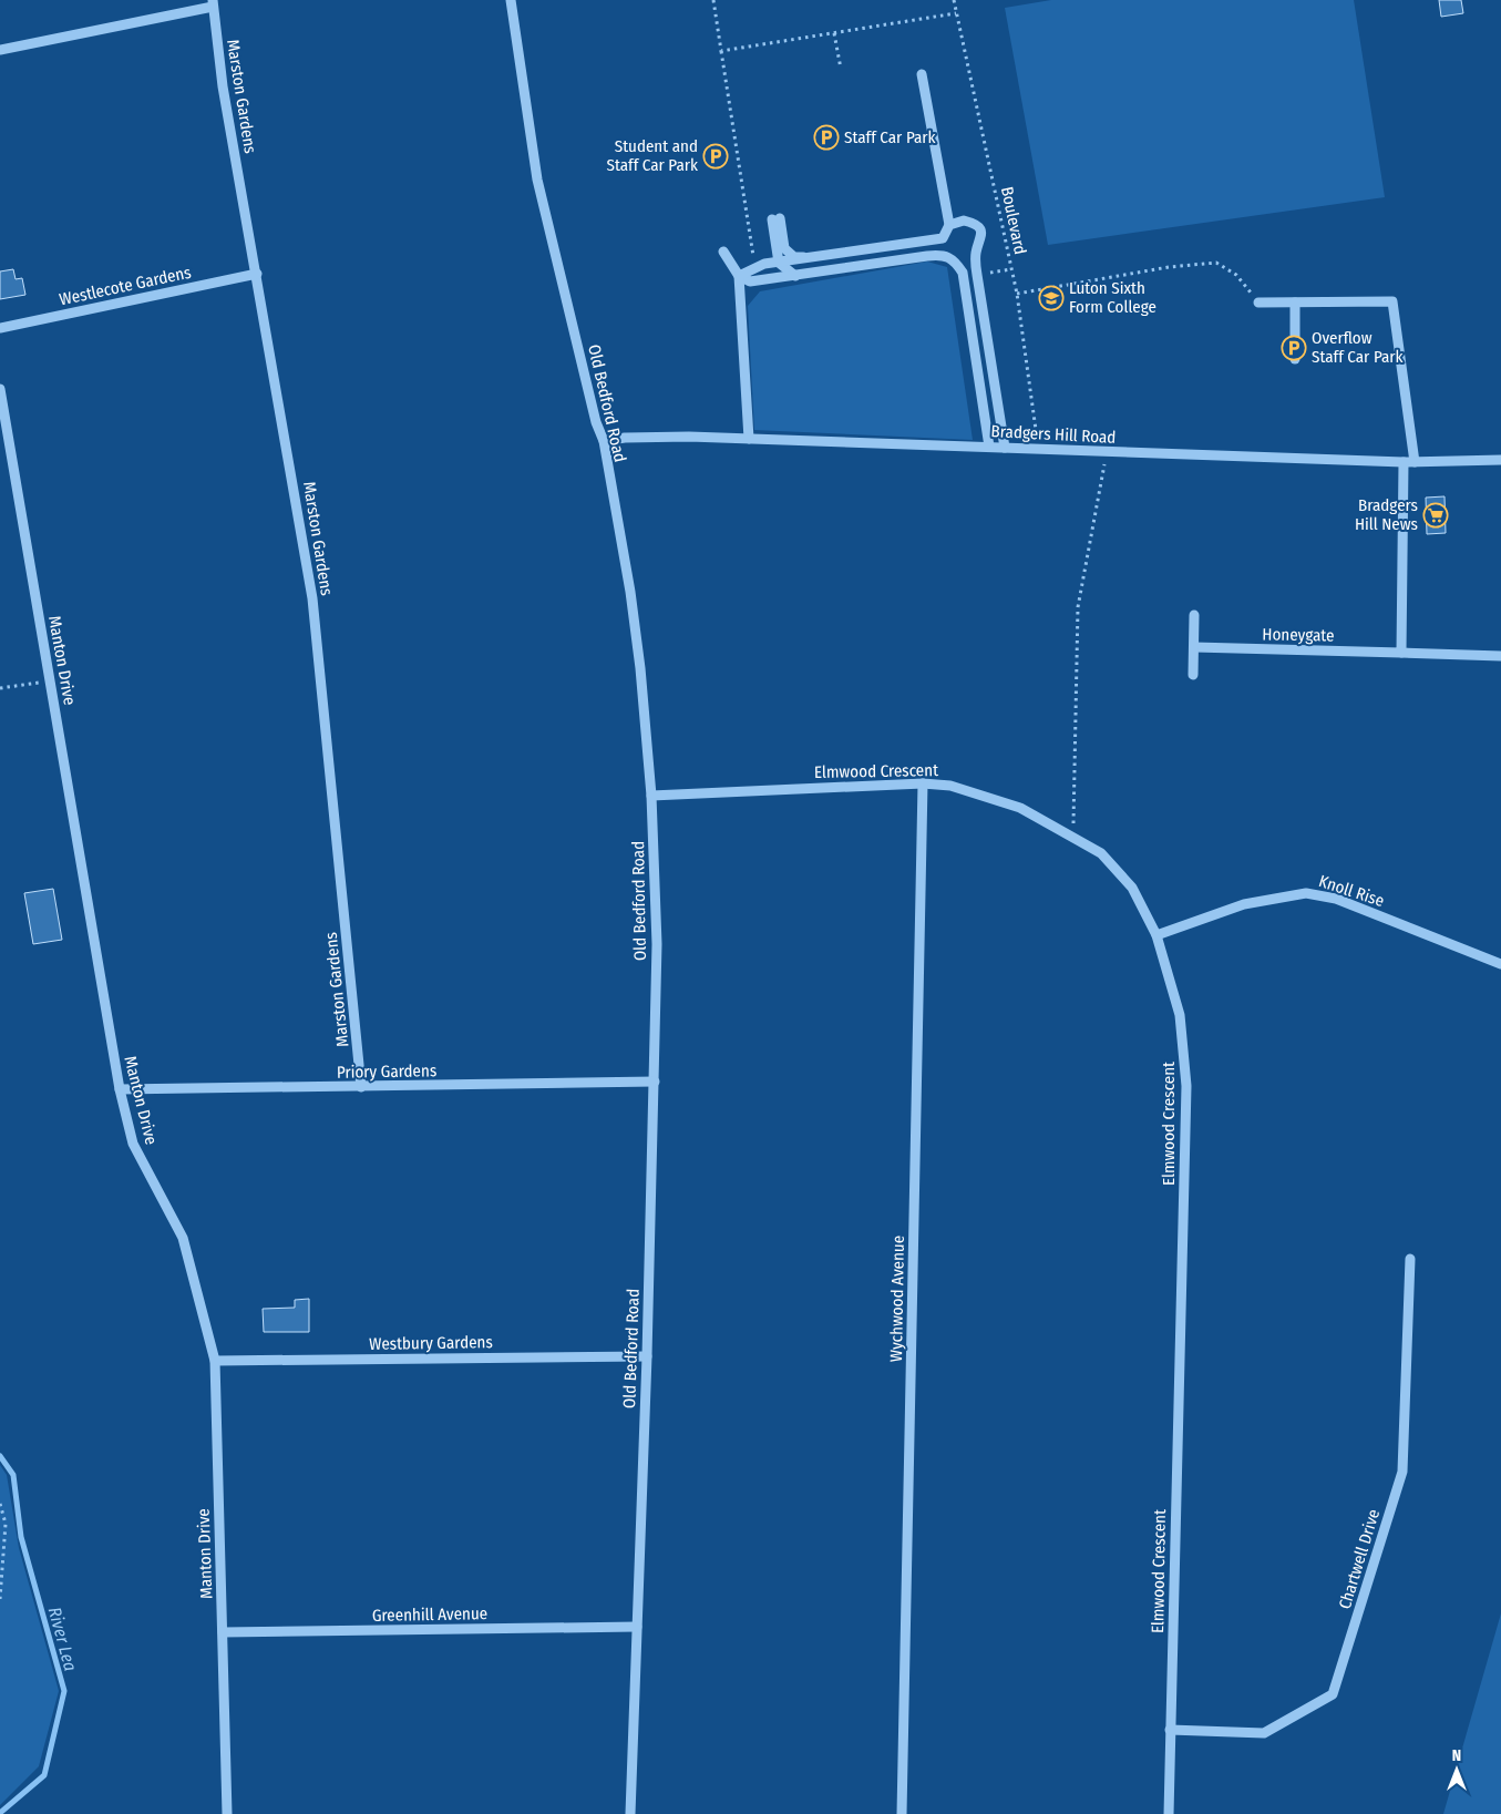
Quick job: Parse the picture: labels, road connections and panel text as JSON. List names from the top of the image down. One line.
{"streets":{"street":["Marston Gardens","Westlecote Gardens","Old Bedford Road","Bradgers Hill Road","Honeygate","Manton Drive","Elmwood Crescent","Knoll Rise","Priory Gardens","Wychwood Avenue","Westbury Gardens","Chartwell Drive","Greenhill Avenue"],"path":["Boulevard"]},"crossings":[["Marston Gardens","Westlecote Gardens"],["Marston Gardens","Priory Gardens"],["Boulevard","Bradgers Hill Road"],["Old Bedford Road","Bradgers Hill Road"],["Old Bedford Road","Elmwood Crescent"],["Old Bedford Road","Priory Gardens"],["Old Bedford Road","Westbury Gardens"],["Old Bedford Road","Greenhill Avenue"],["Manton Drive","Priory Gardens"],["Manton Drive","Westbury Gardens"],["Manton Drive","Greenhill Avenue"],["Elmwood Crescent","Knoll Rise"],["Elmwood Crescent","Wychwood Avenue"],["Elmwood Crescent","Chartwell Drive"]],"water":["River Lea"],"places":{"parking":["Staff Car Park","Student and Staff Car Park","Overflow Staff Car Park"],"school or university":["Luton Sixth Form College"],"supermarket":["Bradgers Hill News"]},"north":"top"}
